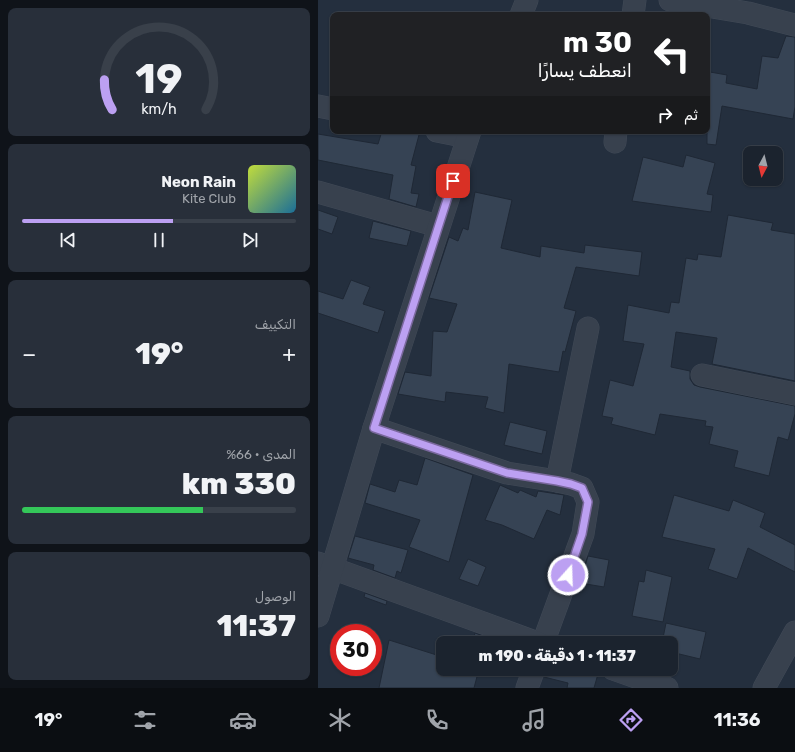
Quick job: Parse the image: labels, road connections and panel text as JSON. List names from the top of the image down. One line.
{"north":"bottom","page":{"turn":["30 m","انعطف يسارًا"],"then":"ثم","song":["Neon Rain","Kite Club"],"tile":["التكييف",["المدى · 66%","330 km"],["الوصول","11:37"]],"heat":["−","19°","+"],"limit":"30","trip":"11:37 · 1 دقيقة · 190 m","tabs":["11:36","19°"],"gauge":["19","km/h"]}}
